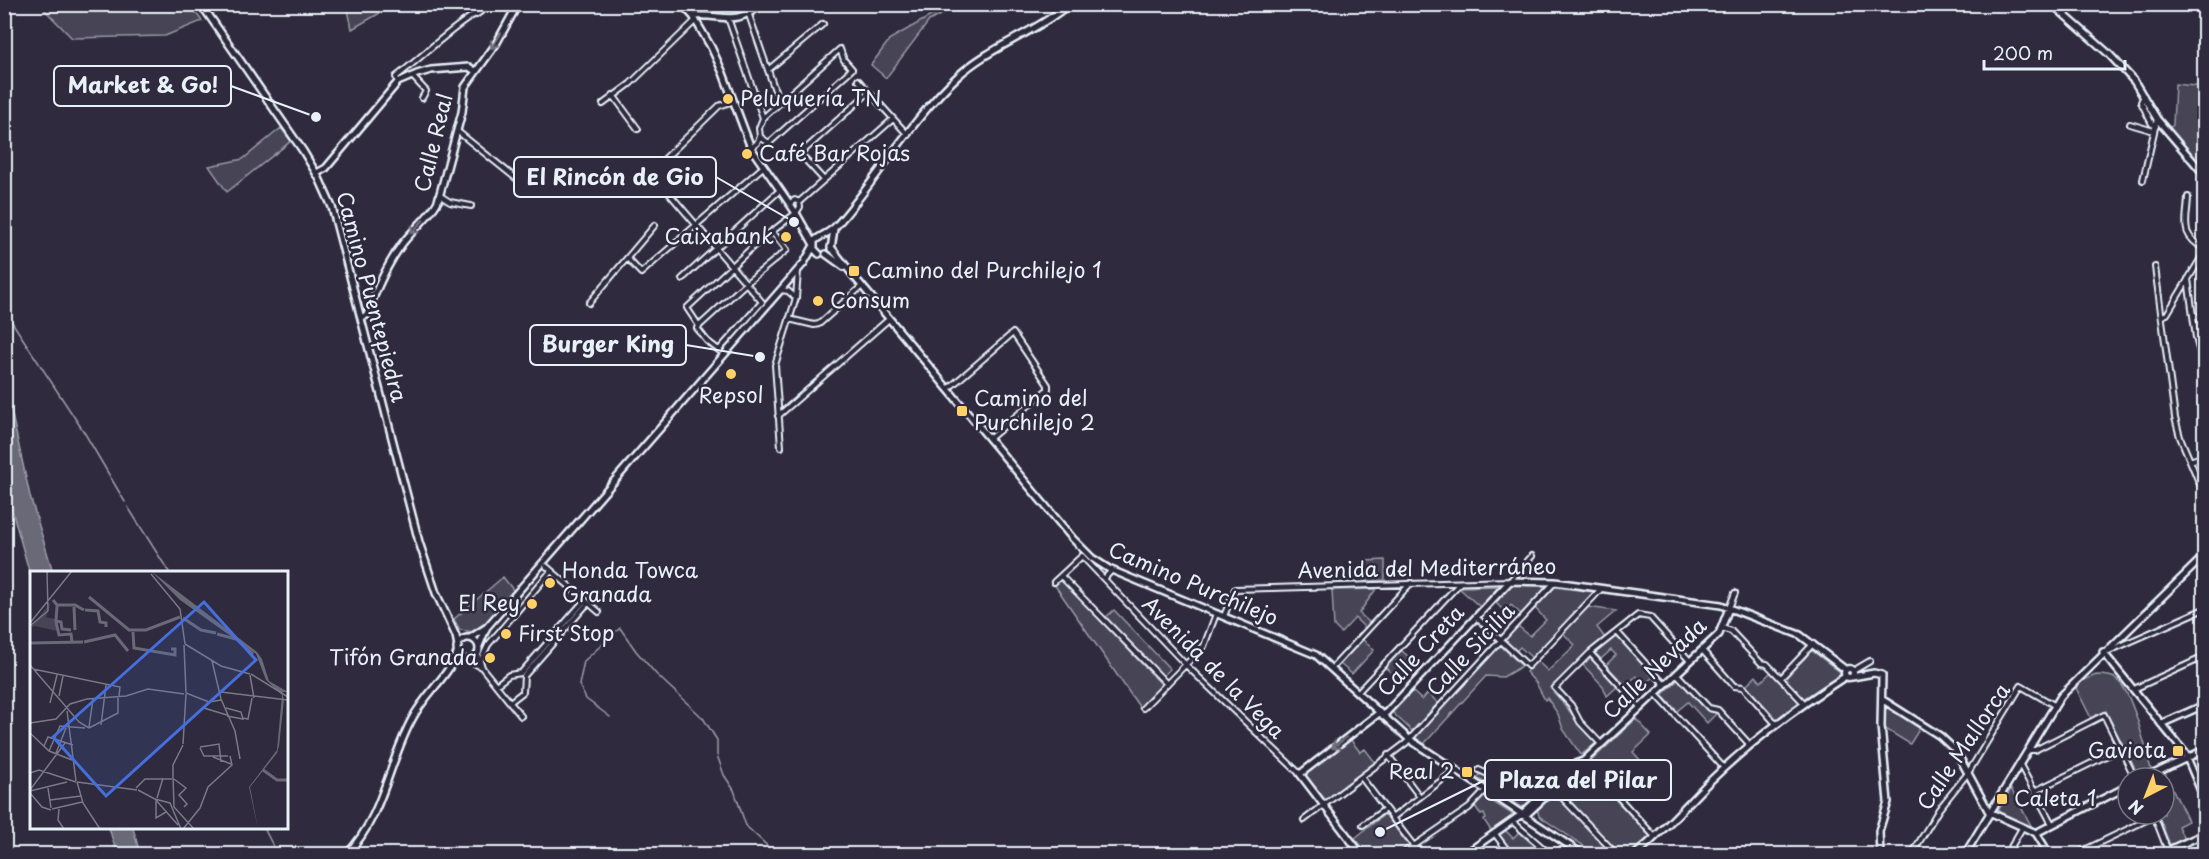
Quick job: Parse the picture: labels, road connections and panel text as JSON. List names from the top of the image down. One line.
{"streets":{"street":["Calle Real","Camino Puentepiedra","Avenida del Mediterráneo","Camino Purchilejo","Calle Sicilia","Calle Creta","Avenida de la Vega","Calle Nevada","Calle Mallorca"]},"crossings":[["Calle Real","Camino Puentepiedra"],["Avenida del Mediterráneo","Camino Purchilejo"],["Avenida del Mediterráneo","Calle Sicilia"],["Avenida del Mediterráneo","Calle Creta"],["Avenida del Mediterráneo","Calle Nevada"],["Camino Purchilejo","Calle Sicilia"],["Camino Purchilejo","Calle Creta"],["Camino Purchilejo","Avenida de la Vega"],["Calle Creta","Avenida de la Vega"]],"one_way":["Calle Real"],"places":{"other":["Peluquería TN","Market & Go!","Café Bar Rojas","El Rincón de Gio","Caixabank","Consum","Burger King","Repsol","Honda Towca Granada","El Rey","First Stop","Tifón Granada","Plaza del Pilar"],"transit":["Camino del Purchilejo 1","Camino del Purchilejo 2","Gaviota","Real 2","Caleta 1"]},"scale_bar":"200 m","north":"bottom left"}
